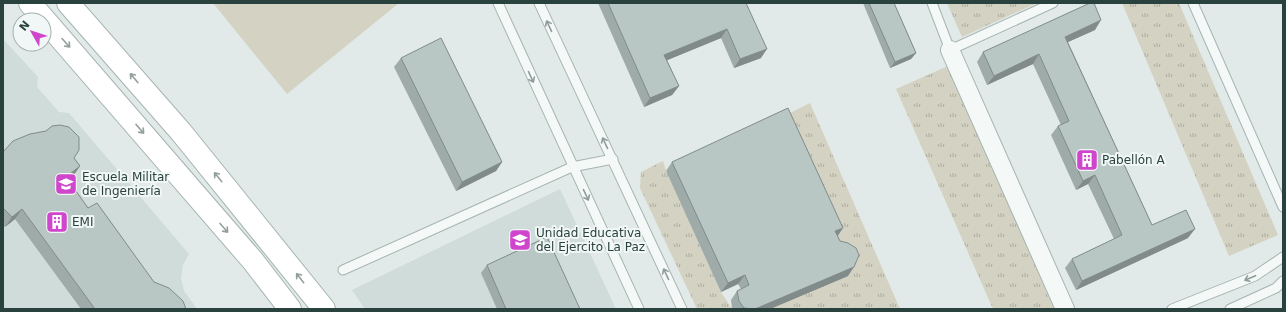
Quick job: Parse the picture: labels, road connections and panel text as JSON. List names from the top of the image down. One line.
{"places":{"building":["Pabellón A","EMI"],"school or university":["Escuela Militar de Ingeniería","Unidad Educativa del Ejercito La Paz"]},"north":"top left"}
